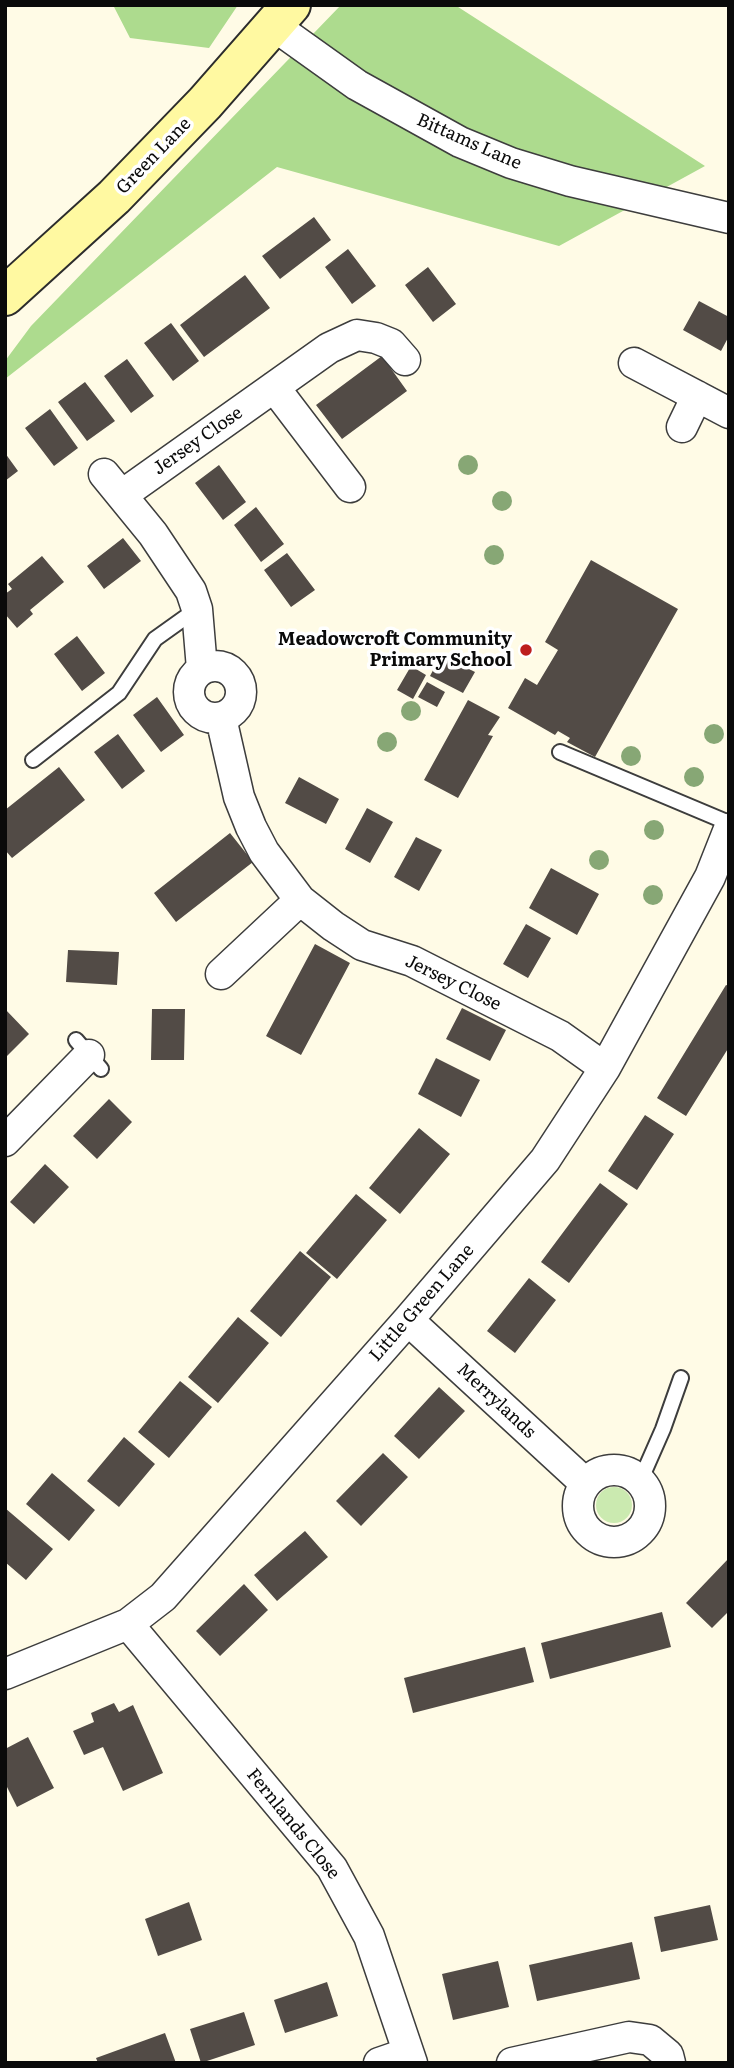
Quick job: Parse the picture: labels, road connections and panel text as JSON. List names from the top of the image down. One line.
{"streets":{"street":["Bittams Lane","Green Lane","Jersey Close","Little Green Lane","Merrylands","Fernlands Close"]},"crossings":[["Bittams Lane","Green Lane"],["Jersey Close","Little Green Lane"],["Little Green Lane","Merrylands"],["Little Green Lane","Fernlands Close"]],"places":["Meadowcroft Community Primary School"]}
